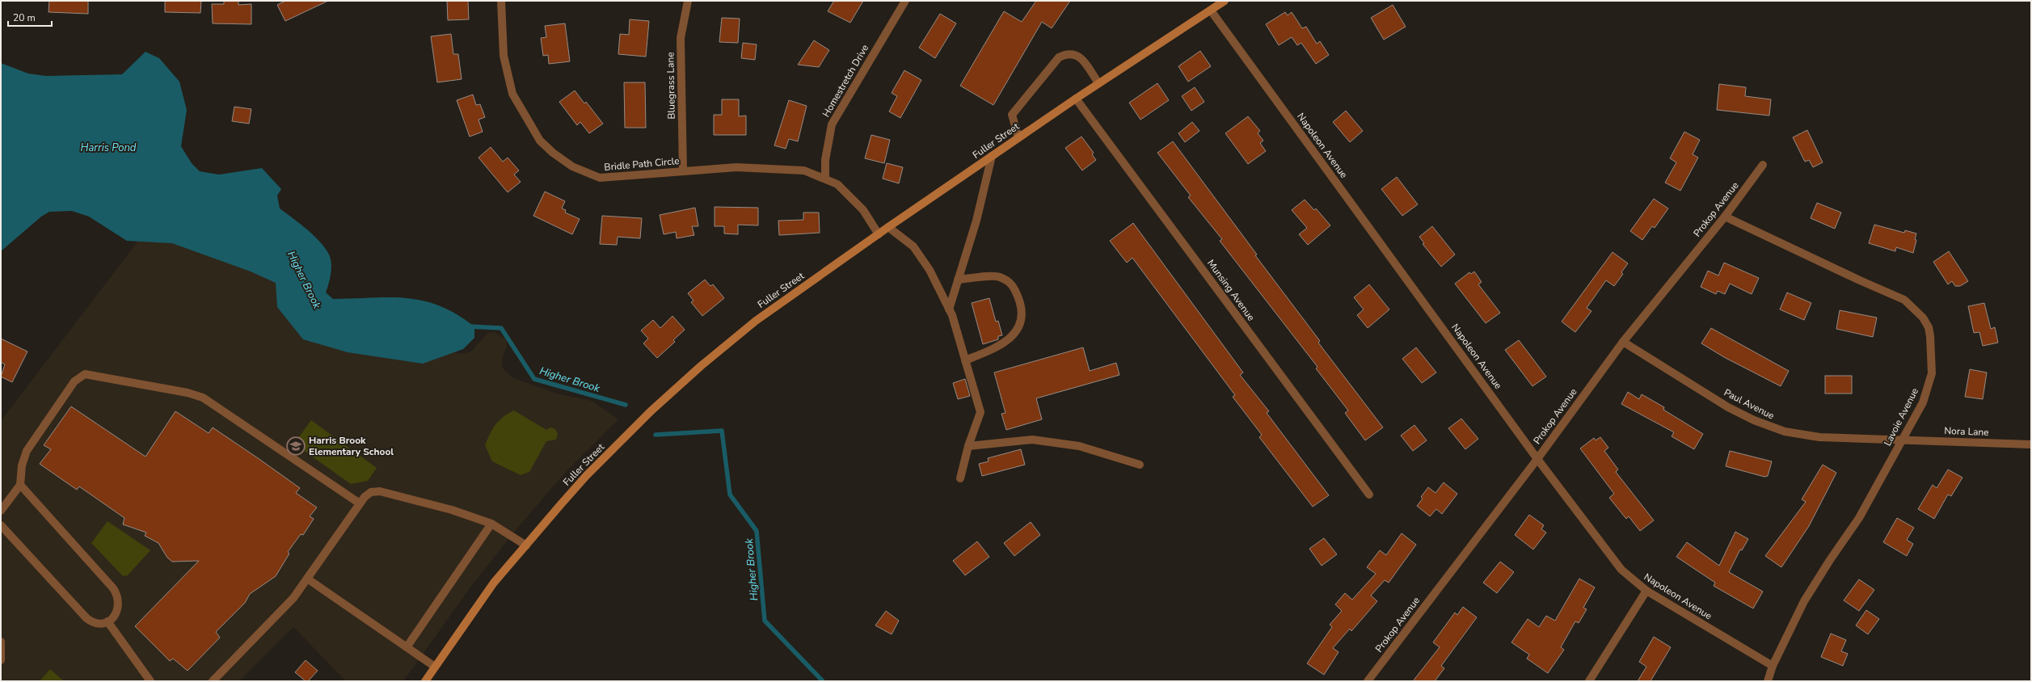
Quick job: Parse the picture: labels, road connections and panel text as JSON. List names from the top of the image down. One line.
{"streets":{"street":["Homestretch Drive","Bluegrass Lane","Fuller Street","Napoleon Avenue","Bridle Path Circle","Prokop Avenue","Munsing Avenue","Paul Avenue","Lavoie Avenue","Nora Lane"]},"crossings":[["Homestretch Drive","Bridle Path Circle"],["Bluegrass Lane","Bridle Path Circle"],["Fuller Street","Napoleon Avenue"],["Fuller Street","Bridle Path Circle"],["Fuller Street","Munsing Avenue"],["Napoleon Avenue","Prokop Avenue"],["Napoleon Avenue","Lavoie Avenue"],["Prokop Avenue","Paul Avenue"],["Prokop Avenue","Lavoie Avenue"],["Paul Avenue","Lavoie Avenue"],["Paul Avenue","Nora Lane"],["Lavoie Avenue","Nora Lane"]],"water":["Harris Pond","Higher Brook"],"places":{"school or university":["Harris Brook Elementary School"]},"scale_bar":"20 m"}
